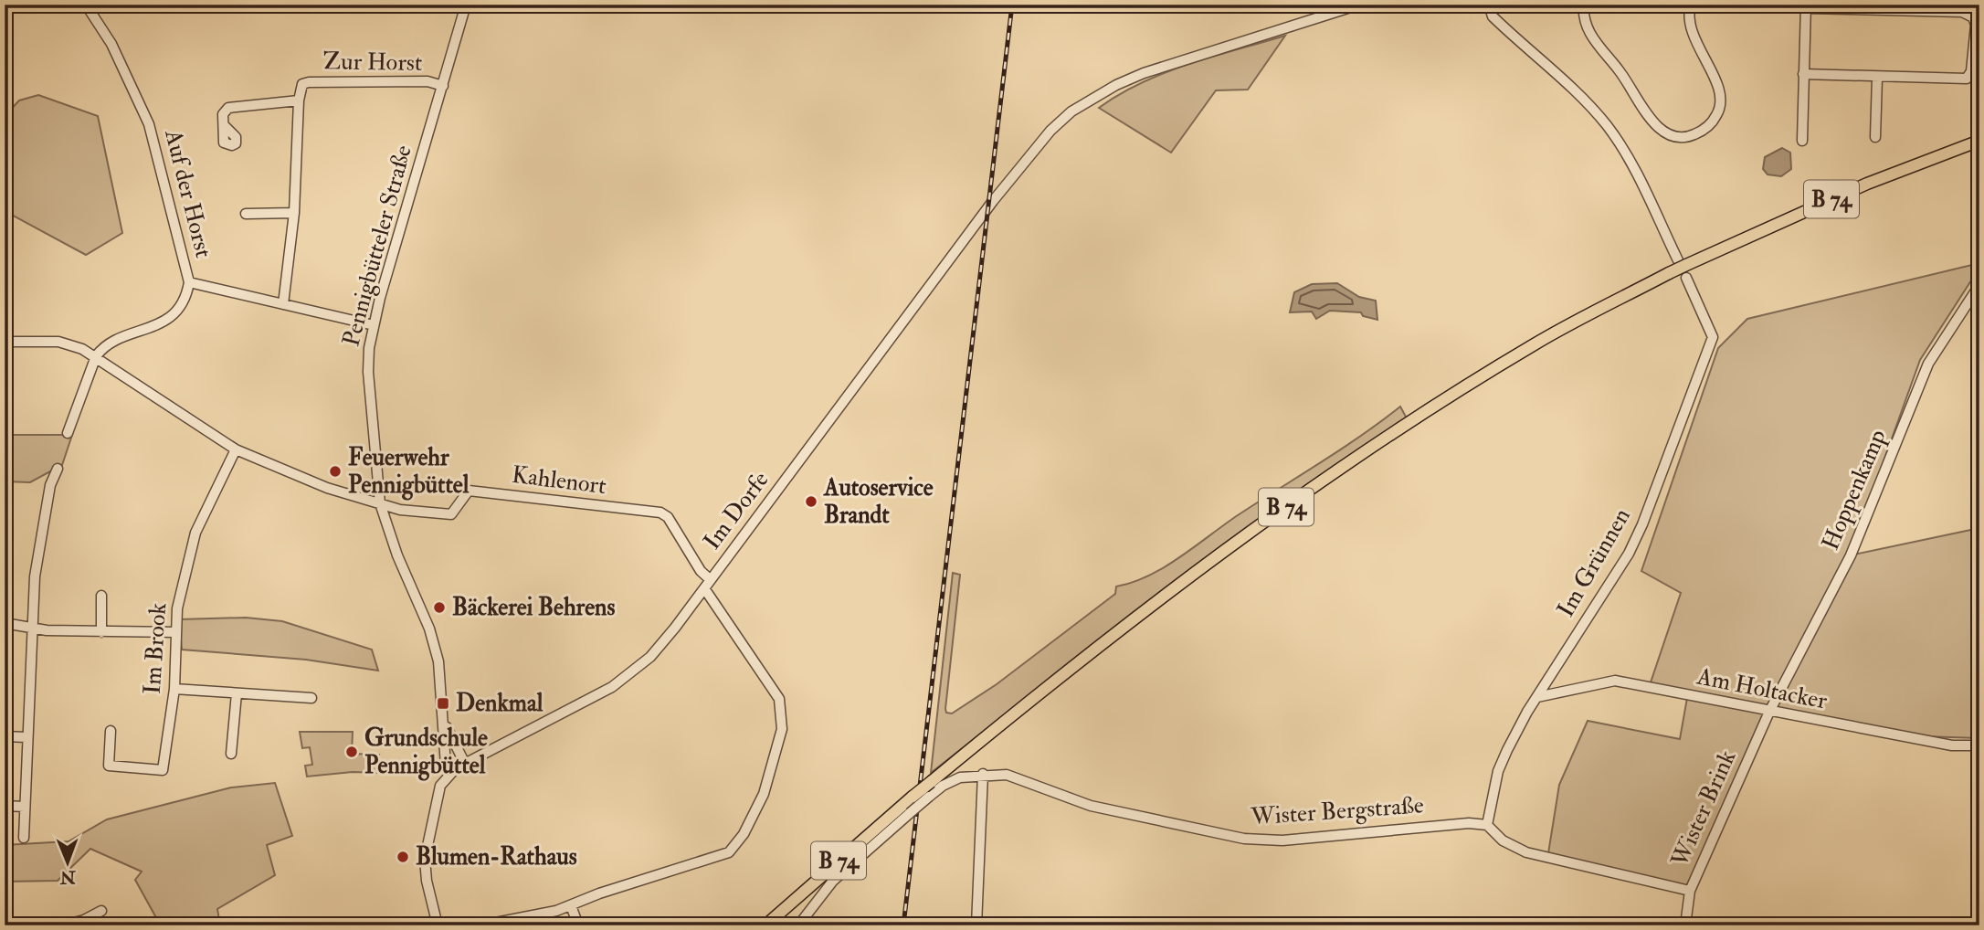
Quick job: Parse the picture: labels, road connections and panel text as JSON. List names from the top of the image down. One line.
{"streets":{"main road":["B 74"],"street":["Zur Horst","Auf der Horst","Pennigbütteler Straße","Kahlenort","Hoppenkamp","Im Dorfe","Im Grünnen","Im Brook","Am Holtacker","Wister Brink","Wister Bergstraße"]},"crossings":[["Zur Horst","Pennigbütteler Straße"],["Pennigbütteler Straße","Kahlenort"],["Pennigbütteler Straße","Im Dorfe"],["Kahlenort","Im Dorfe"],["Hoppenkamp","Am Holtacker"],["Hoppenkamp","Wister Brink"],["Im Grünnen","Am Holtacker"],["Im Grünnen","Wister Bergstraße"],["Am Holtacker","Wister Brink"]],"places":{"other":["Feuerwehr Pennigbüttel","Autoservice Brandt","Bäckerei Behrens","Grundschule Pennigbüttel","Blumen-Rathaus"],"transit":["Denkmal"]},"north":"bottom"}
